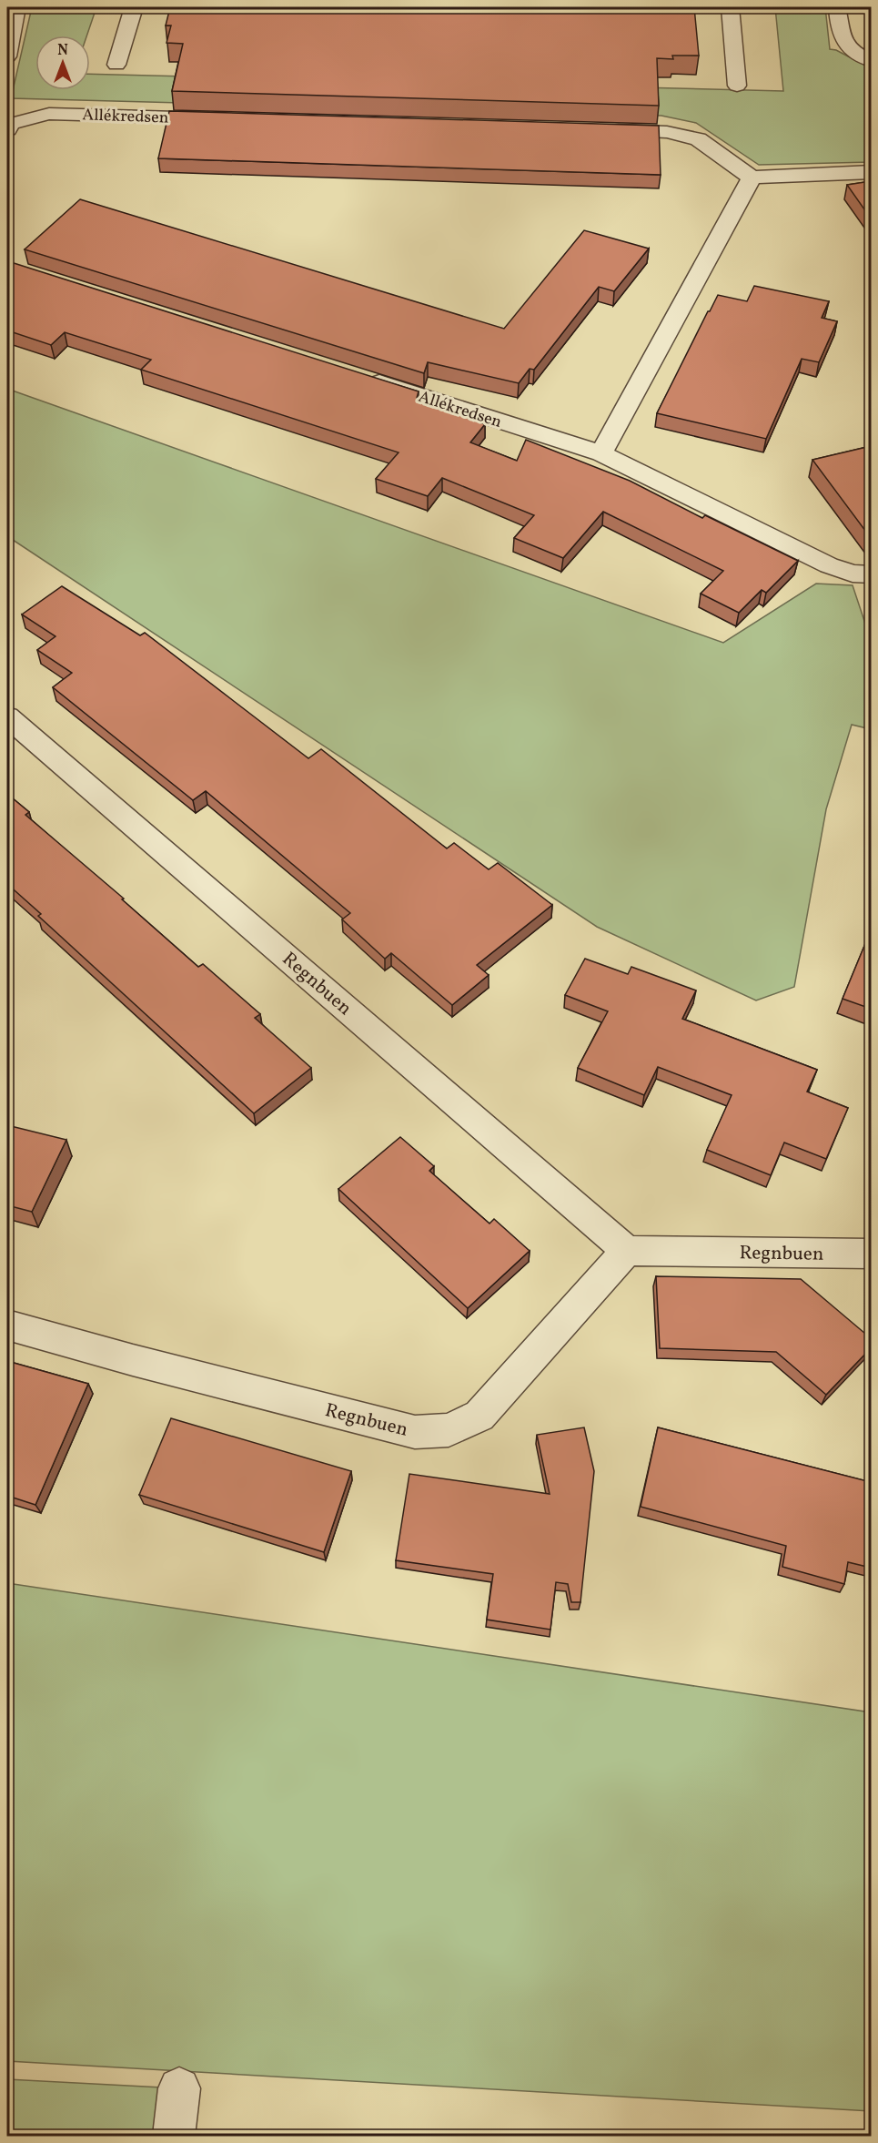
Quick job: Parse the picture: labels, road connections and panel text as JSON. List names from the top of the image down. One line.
{"streets":{"street":["Allékredsen","Regnbuen"]},"north":"top"}
